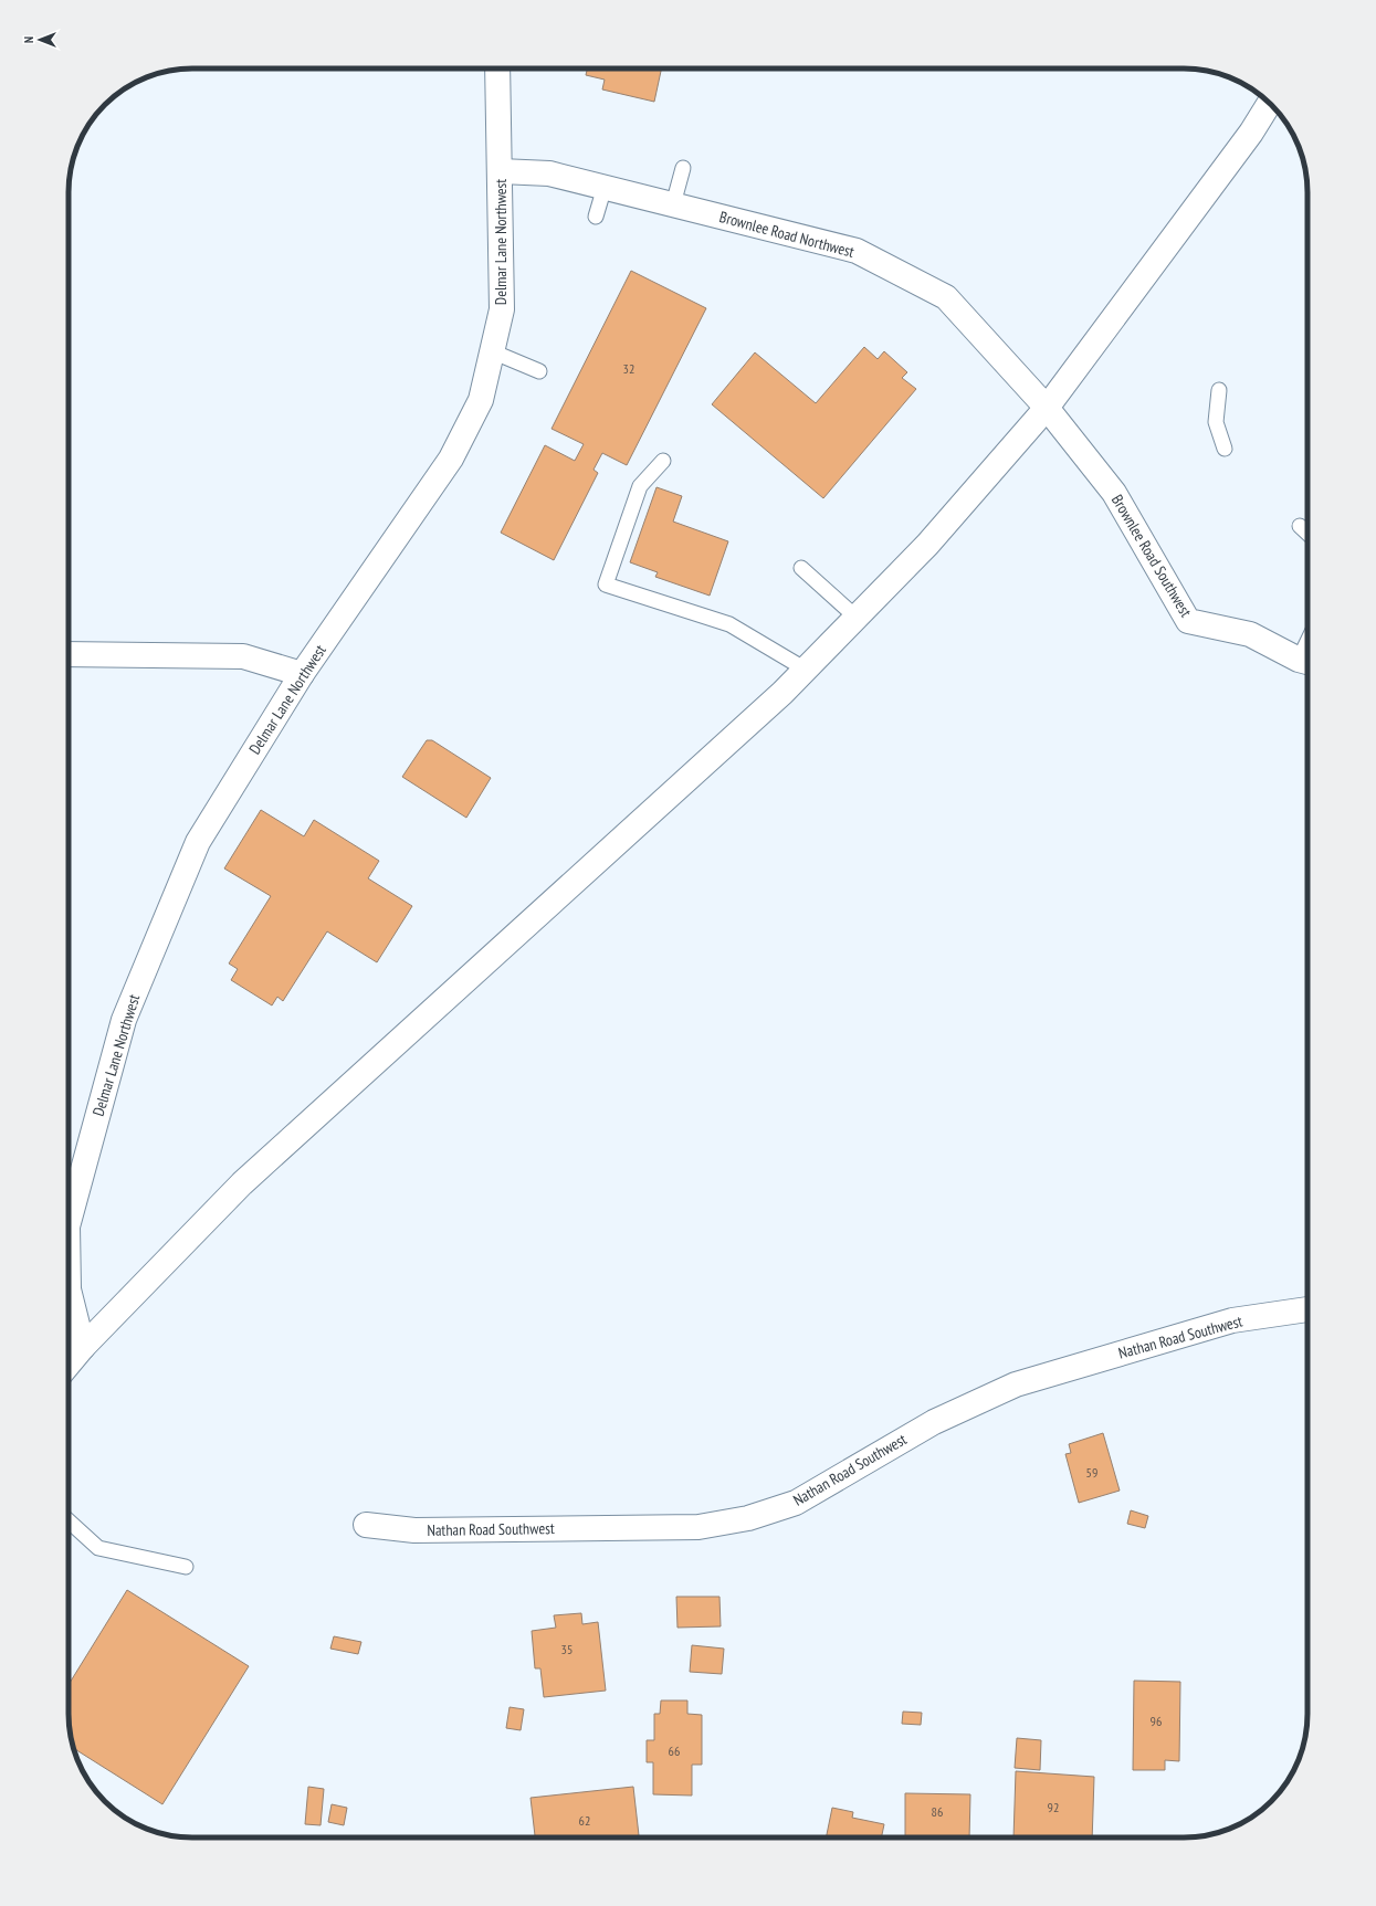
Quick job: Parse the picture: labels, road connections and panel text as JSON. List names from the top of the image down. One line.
{"streets":{"street":["Brownlee Road Northwest","Delmar Lane Northwest","Brownlee Road Southwest","Nathan Road Southwest"]},"crossings":[["Brownlee Road Northwest","Delmar Lane Northwest"],["Brownlee Road Northwest","Brownlee Road Southwest"]],"house_numbers":["32","59","35","96","66","92","86","62"],"north":"left"}
